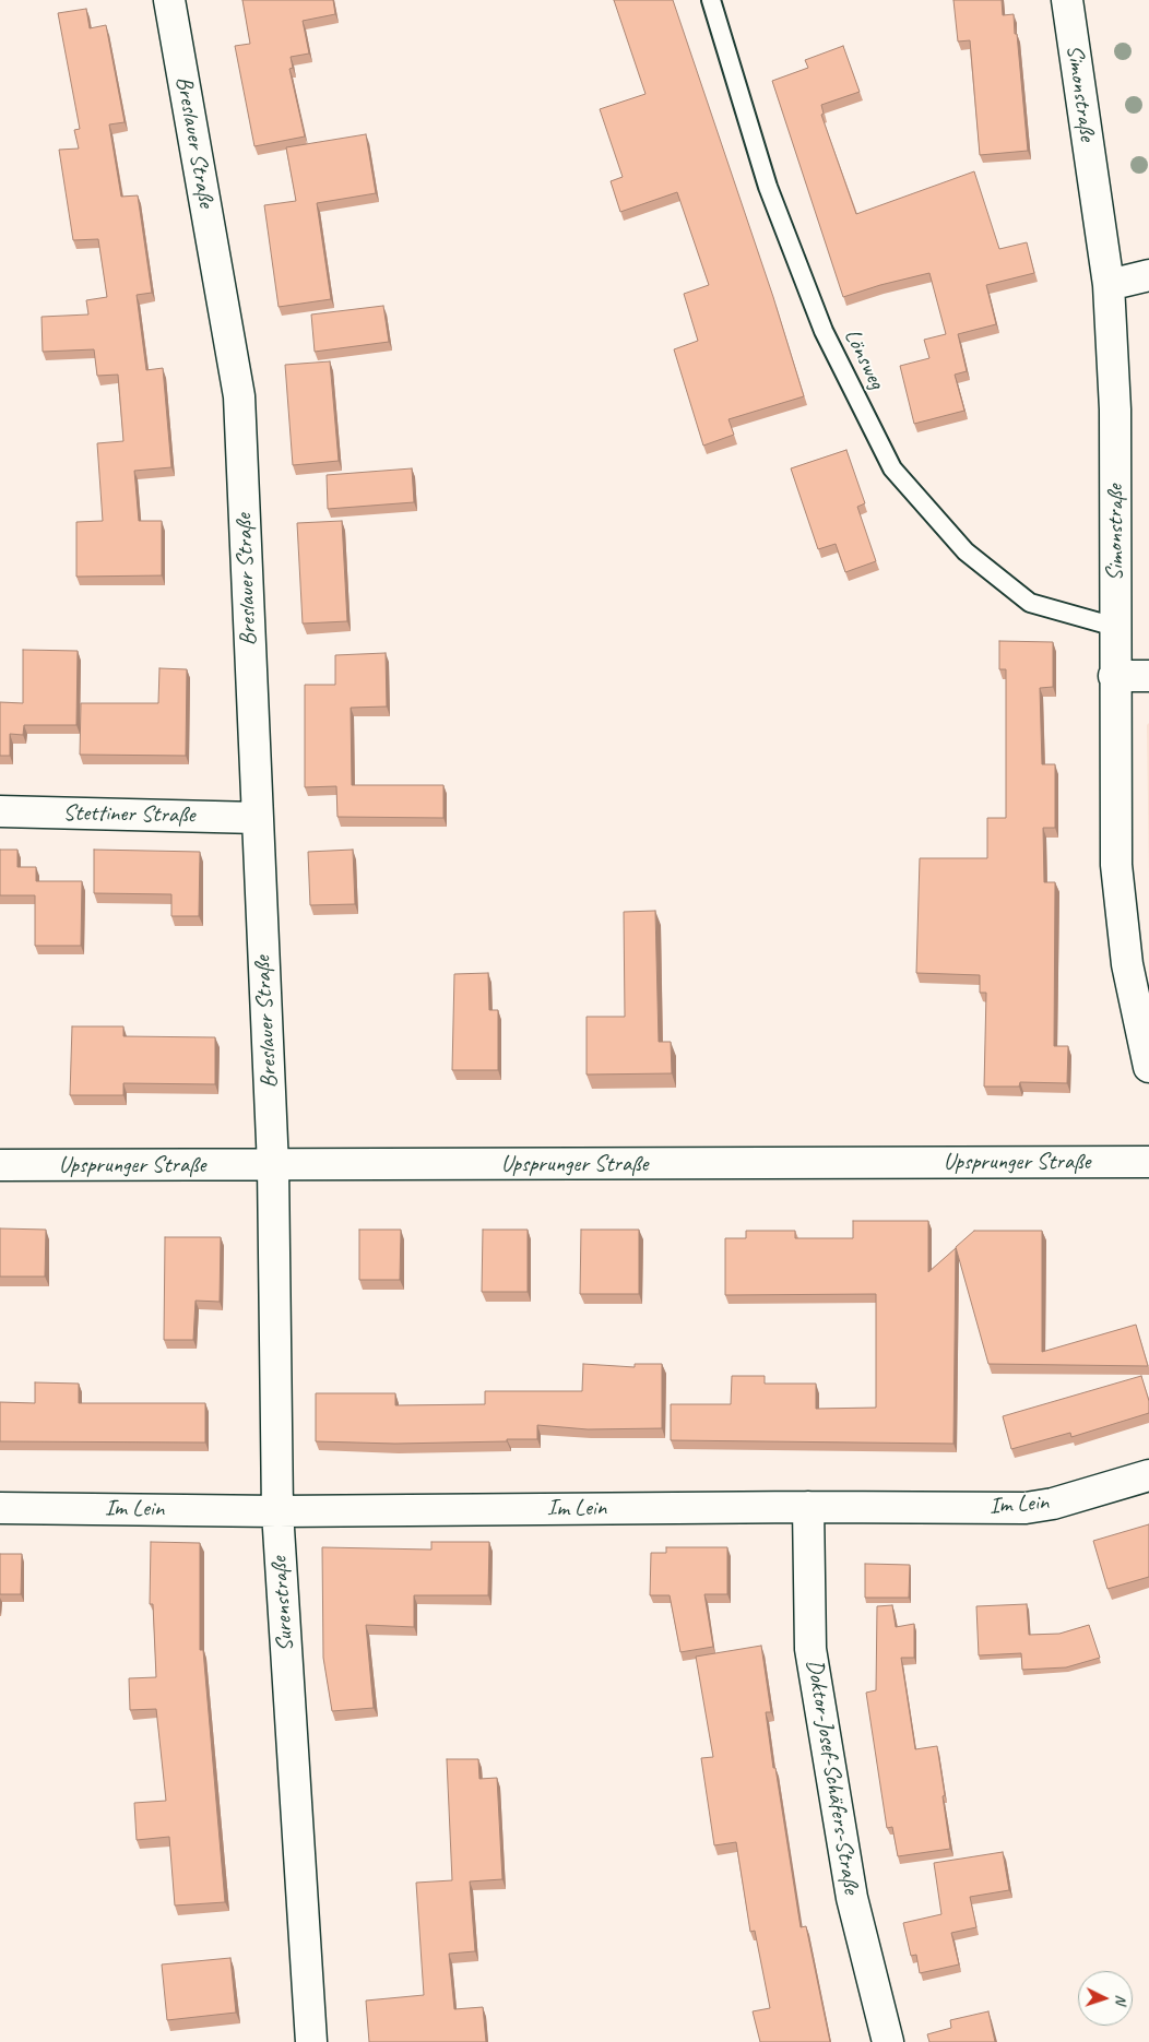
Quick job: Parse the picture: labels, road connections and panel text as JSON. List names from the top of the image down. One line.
{"streets":{"street":["Simonstraße","Breslauer Straße","Stettiner Straße","Upsprunger Straße","Im Lein","Surenstraße","Doktor-Josef-Schäfers-Straße"],"lane":["Lönsweg"]},"crossings":[["Simonstraße","Lönsweg"],["Breslauer Straße","Stettiner Straße"],["Breslauer Straße","Upsprunger Straße"],["Breslauer Straße","Surenstraße"],["Upsprunger Straße","Surenstraße"],["Im Lein","Surenstraße"],["Im Lein","Doktor-Josef-Schäfers-Straße"]],"north":"right"}
